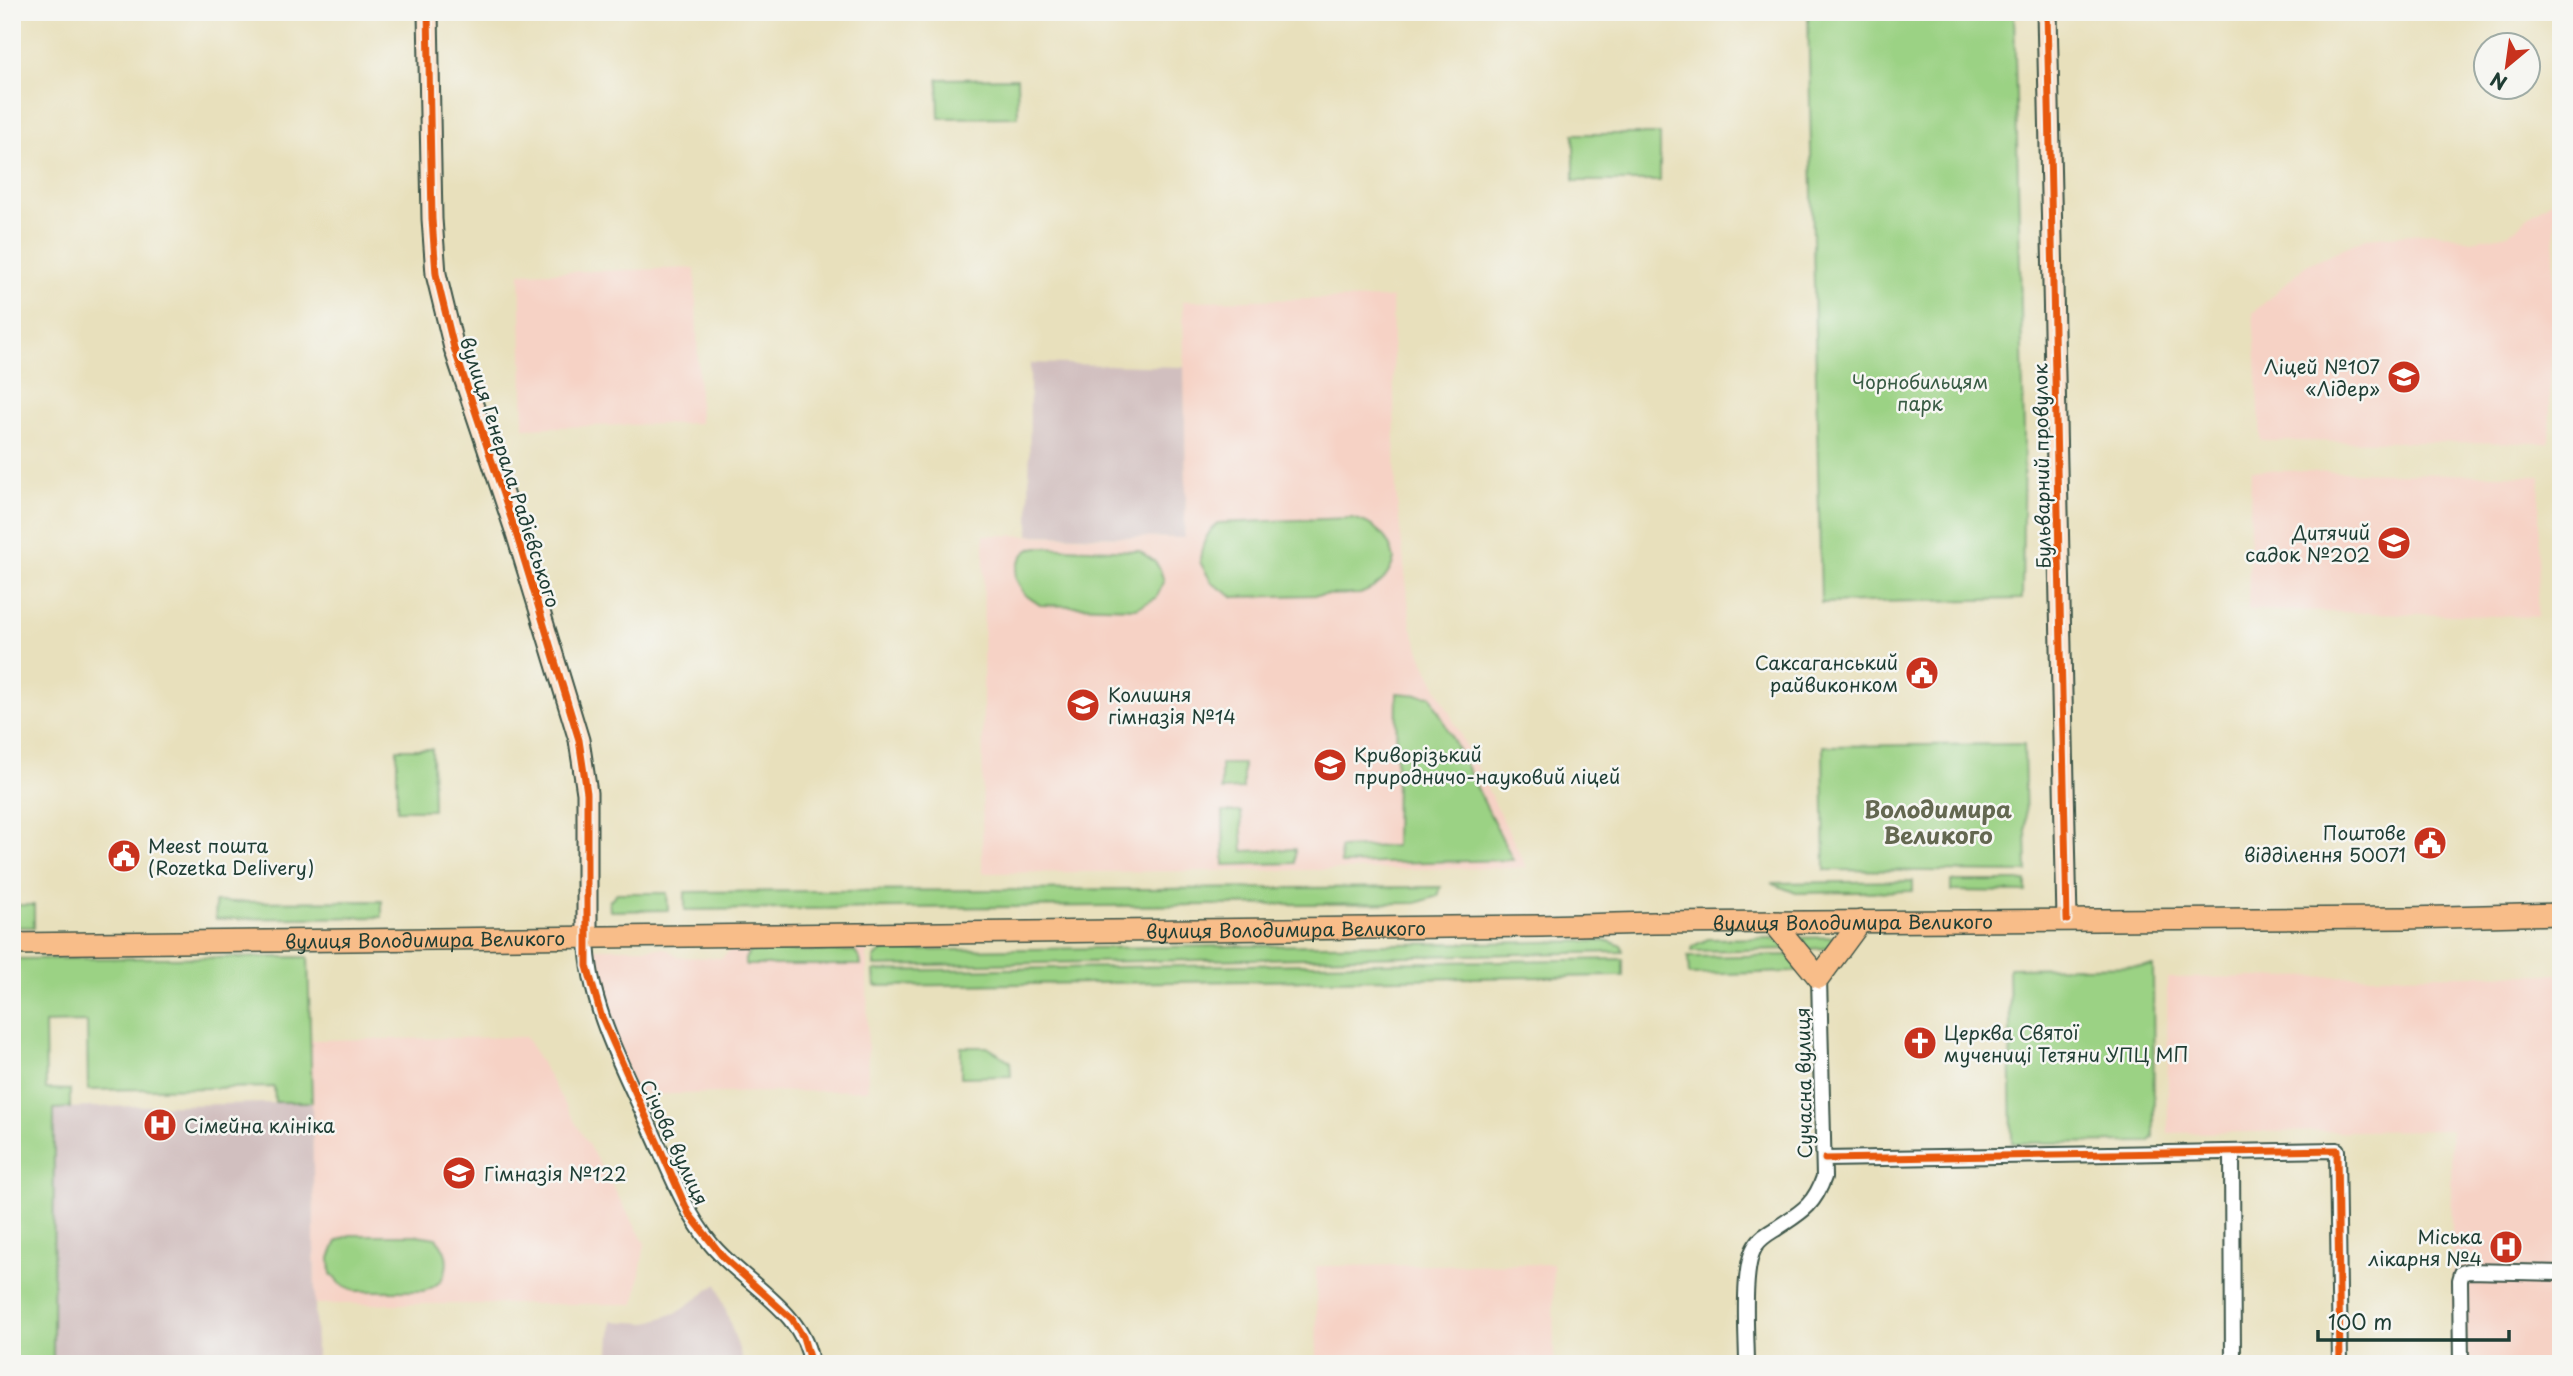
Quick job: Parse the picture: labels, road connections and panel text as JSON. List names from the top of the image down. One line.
{"streets":{"main road":["вулиця Володимира Великого"],"street":["Бульварний провулок","вулиця Генерала Радієвського","Сучасна вулиця","Січова вулиця"]},"crossings":[["Бульварний провулок","вулиця Володимира Великого"],["вулиця Генерала Радієвського","вулиця Володимира Великого"],["вулиця Генерала Радієвського","Січова вулиця"],["вулиця Володимира Великого","Січова вулиця"]],"districts":["Володимира Великого"],"parks":["Чорнобильцям парк"],"places":{"school or university":["Ліцей №107 «Лідер»","Дитячий садок №202","Колишня гімназія №14","Криворізький природничо-науковий ліцей","Гімназія №122"],"public building":["Саксаганський райвиконком","Поштове відділення 50071","Meest пошта (Rozetka Delivery)"],"church":["Церква Святої мучениці Тетяни УПЦ МП"],"hospital":["Сімейна клініка","Міська лікарня №4"]},"scale_bar":"100 m","north":"bottom left"}
